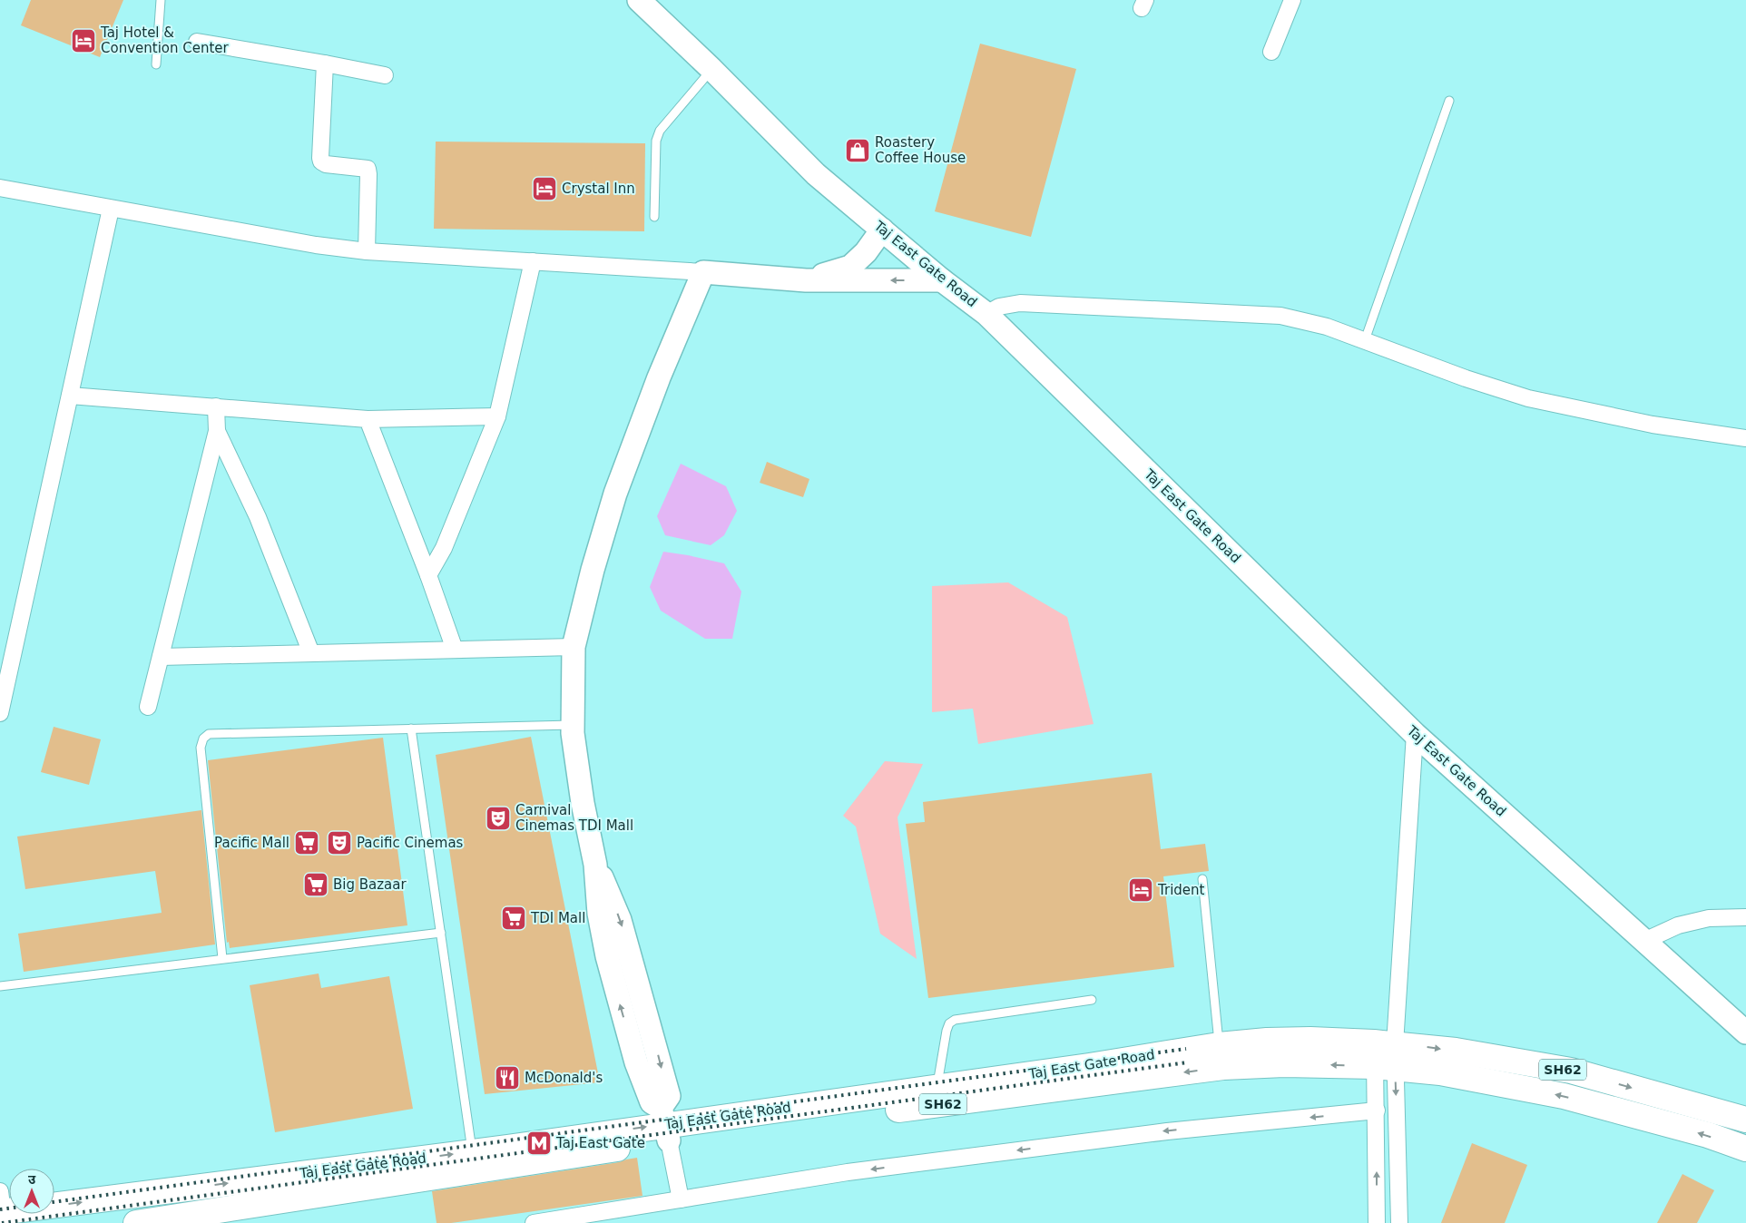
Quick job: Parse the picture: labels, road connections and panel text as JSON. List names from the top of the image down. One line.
{"streets":{"main road":["Taj East Gate Road","SH62"]},"crossings":[["Taj East Gate Road","SH62"]],"places":{"hotel":["Taj Hotel & Convention Center","Crystal Inn","Trident"],"shop":["Roastery Coffee House"],"theatre":["Carnival Cinemas TDI Mall","Pacific Cinemas"],"supermarket":["Pacific Mall","Big Bazaar","TDI Mall"],"restaurant":["McDonald's"],"metro station":["Taj East Gate"]},"north":"top"}
